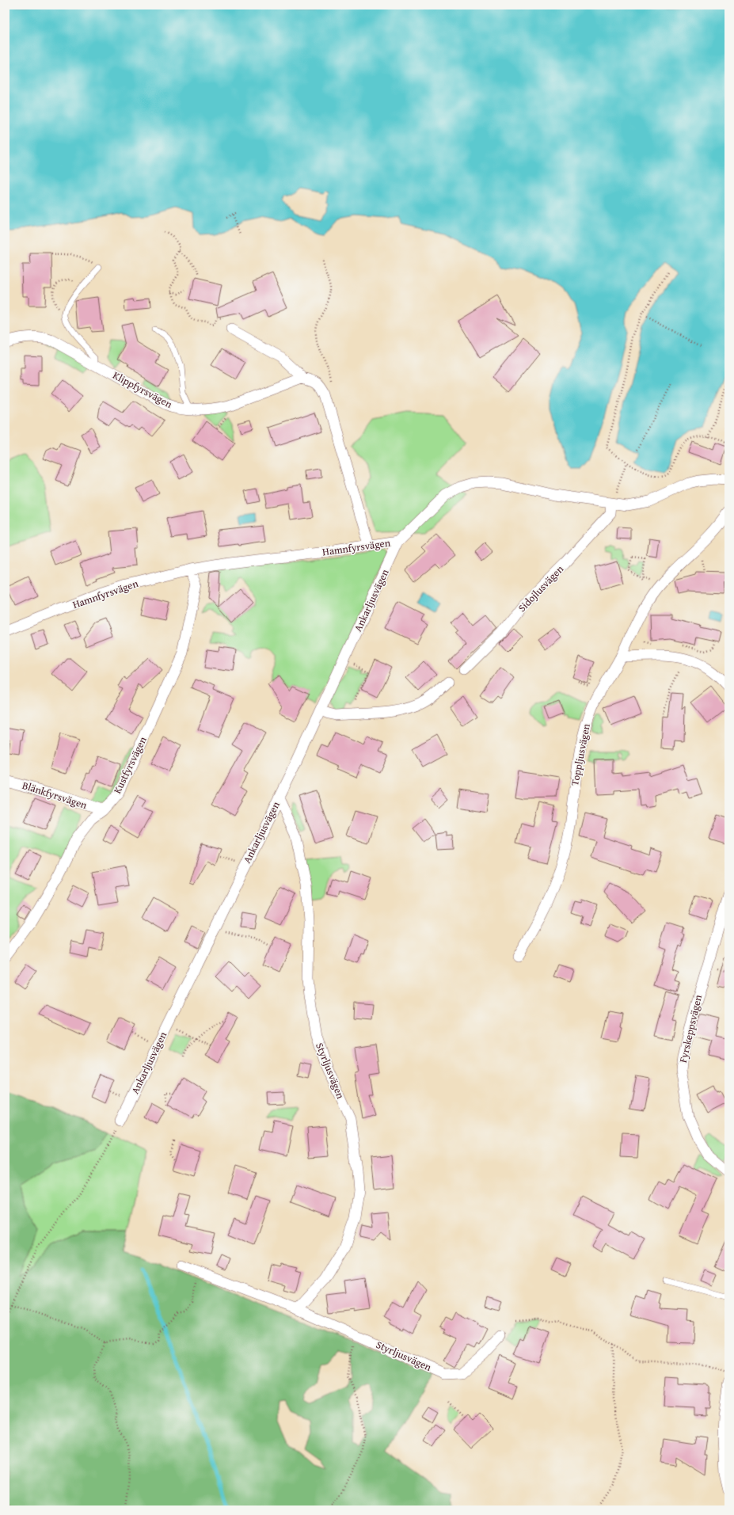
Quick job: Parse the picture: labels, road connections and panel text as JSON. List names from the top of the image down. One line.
{"streets":{"street":["Klippfyrsvägen","Hamnfyrsvägen","Sidojlusvägen","Ankarljusvägen","Toppljusvägen","Kustfyrsvägen","Blänkfyrsvägen","Fyrskeppsvägen","Styrljusvägen"]},"crossings":[["Hamnfyrsvägen","Sidojlusvägen"],["Hamnfyrsvägen","Ankarljusvägen"],["Hamnfyrsvägen","Kustfyrsvägen"],["Ankarljusvägen","Styrljusvägen"],["Kustfyrsvägen","Blänkfyrsvägen"]]}
